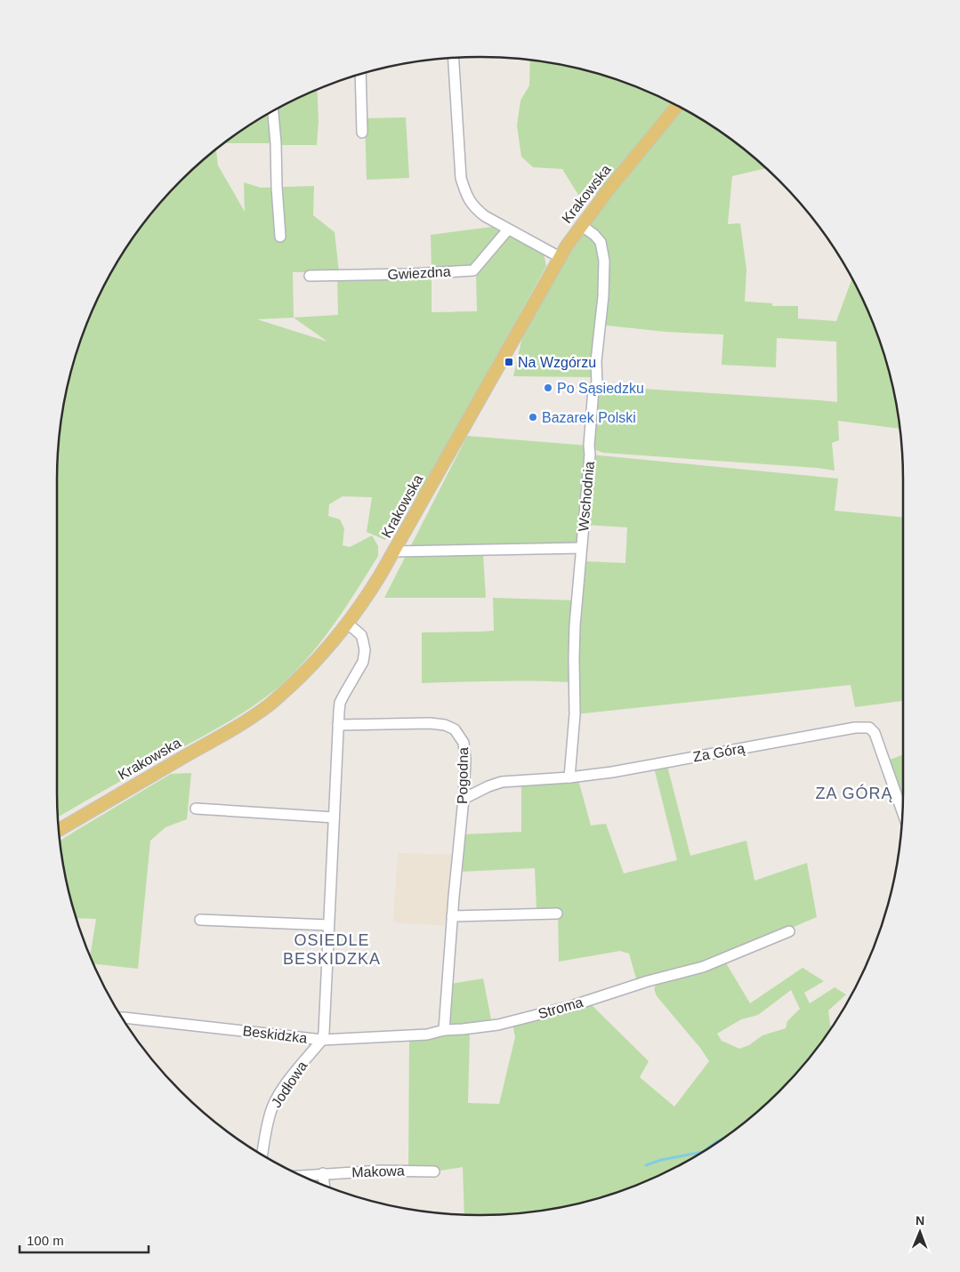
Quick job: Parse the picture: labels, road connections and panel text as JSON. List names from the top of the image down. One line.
{"streets":{"main road":["Krakowska"],"street":["Gwiezdna","Wschodnia","Za Górą","Pogodna","Stroma","Beskidzka","Jodłowa","Makowa"]},"crossings":[["Krakowska","Wschodnia"],["Krakowska","Beskidzka"],["Wschodnia","Za Górą"],["Za Górą","Pogodna"],["Pogodna","Stroma"],["Pogodna","Beskidzka"],["Stroma","Beskidzka"],["Stroma","Jodłowa"],["Beskidzka","Jodłowa"]],"districts":["ZA GÓRĄ","OSIEDLE BESKIDZKA"],"places":{"transit":["Na Wzgórzu"],"other":["Po Sąsiedzku","Bazarek Polski"]},"scale_bar":"100 m","north":"top"}
